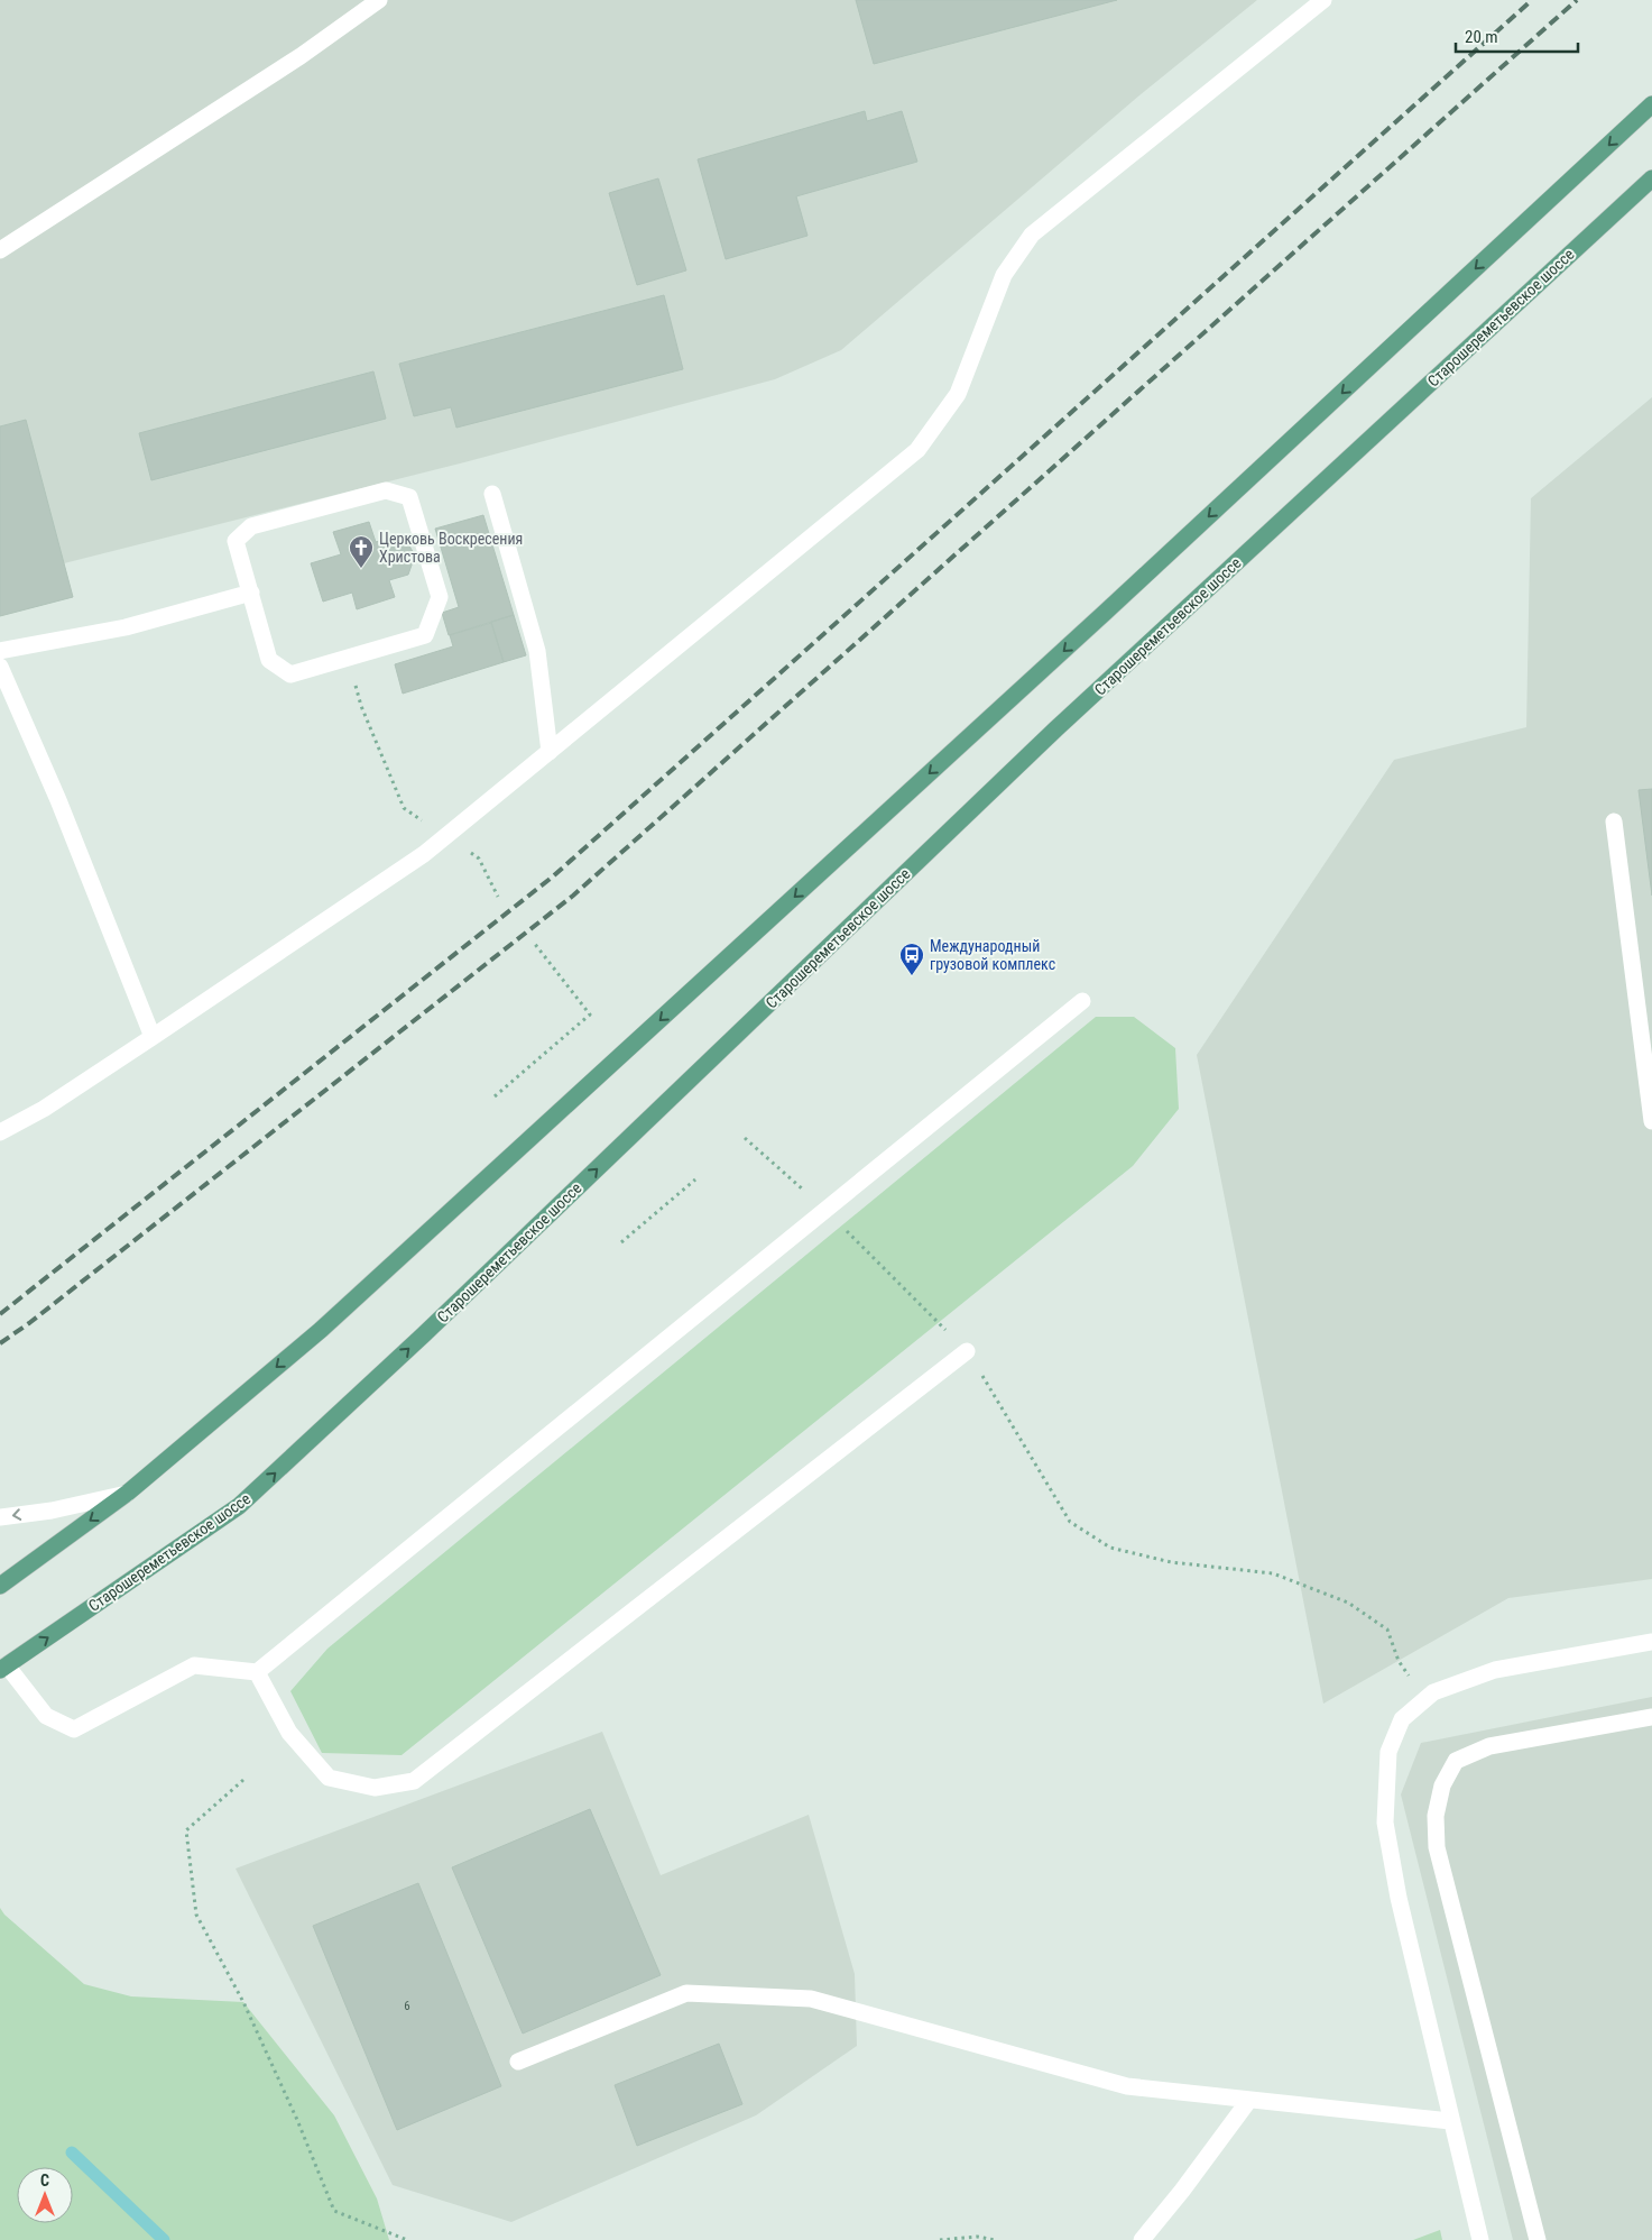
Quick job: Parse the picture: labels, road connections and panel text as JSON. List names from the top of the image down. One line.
{"streets":{"main road":["Старошереметьевское шоссе"]},"places":{"church":["Церковь Воскресения Христова"],"bus stop":["Международный грузовой комплекс"]},"house_numbers":["6"],"scale_bar":"20 m","north":"top"}
